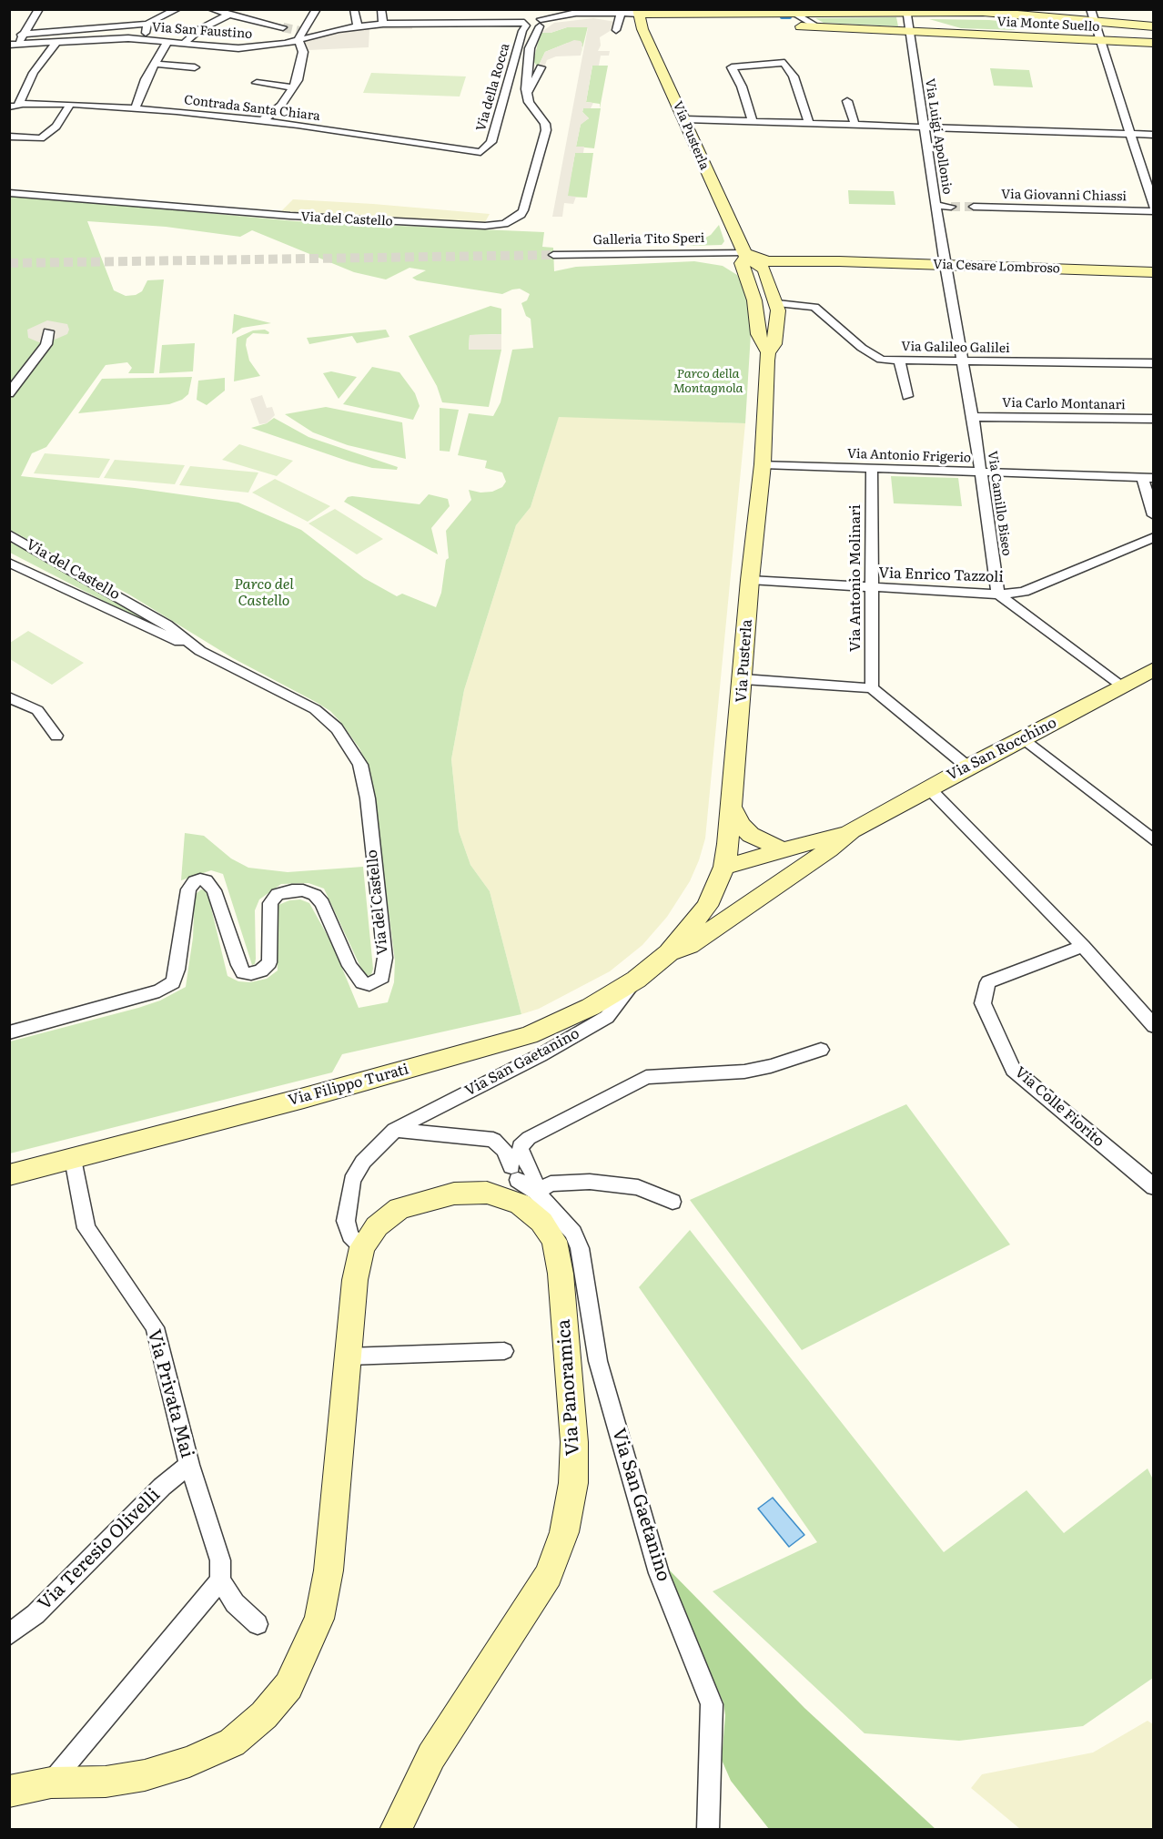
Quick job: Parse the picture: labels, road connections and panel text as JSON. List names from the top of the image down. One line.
{"streets":{"main road":["Via Monte Suello","Via Pusterla","Via Cesare Lombroso","Via San Rocchino","Via Filippo Turati","Via Panoramica"],"street":["Via San Faustino","Via della Rocca","Contrada Santa Chiara","Via Luigi Apollonio","Via Giovanni Chiassi","Via del Castello","Galleria Tito Speri","Via Galileo Galilei","Via Carlo Montanari","Via Antonio Frigerio","Via Camillo Biseo","Via Enrico Tazzoli","Via Antonio Molinari","Via San Gaetanino","Via Colle Fiorito","Via Privata Mai","Via Teresio Olivelli"]},"crossings":[["Via Monte Suello","Via Luigi Apollonio"],["Via Monte Suello","Via Giovanni Chiassi"],["Via San Faustino","Via della Rocca"],["Via San Faustino","Via del Castello"],["Via della Rocca","Contrada Santa Chiara"],["Via della Rocca","Via del Castello"],["Via Pusterla","Galleria Tito Speri"],["Via Pusterla","Via Cesare Lombroso"],["Via Pusterla","Via Galileo Galilei"],["Via Pusterla","Via Antonio Frigerio"],["Via Pusterla","Via Enrico Tazzoli"],["Via Pusterla","Via San Rocchino"],["Via Pusterla","Via Filippo Turati"],["Via Luigi Apollonio","Via Cesare Lombroso"],["Via Luigi Apollonio","Via Camillo Biseo"],["Galleria Tito Speri","Via Cesare Lombroso"],["Via Cesare Lombroso","Via Camillo Biseo"],["Via Galileo Galilei","Via Camillo Biseo"],["Via Carlo Montanari","Via Camillo Biseo"],["Via Antonio Frigerio","Via Camillo Biseo"],["Via Antonio Frigerio","Via Antonio Molinari"],["Via Camillo Biseo","Via Enrico Tazzoli"],["Via Enrico Tazzoli","Via Antonio Molinari"],["Via San Rocchino","Via Filippo Turati"],["Via San Gaetanino","Via Filippo Turati"],["Via San Gaetanino","Via Panoramica"],["Via Filippo Turati","Via Privata Mai"],["Via Privata Mai","Via Teresio Olivelli"]],"parks":["Parco della Montagnola","Parco del Castello"]}
